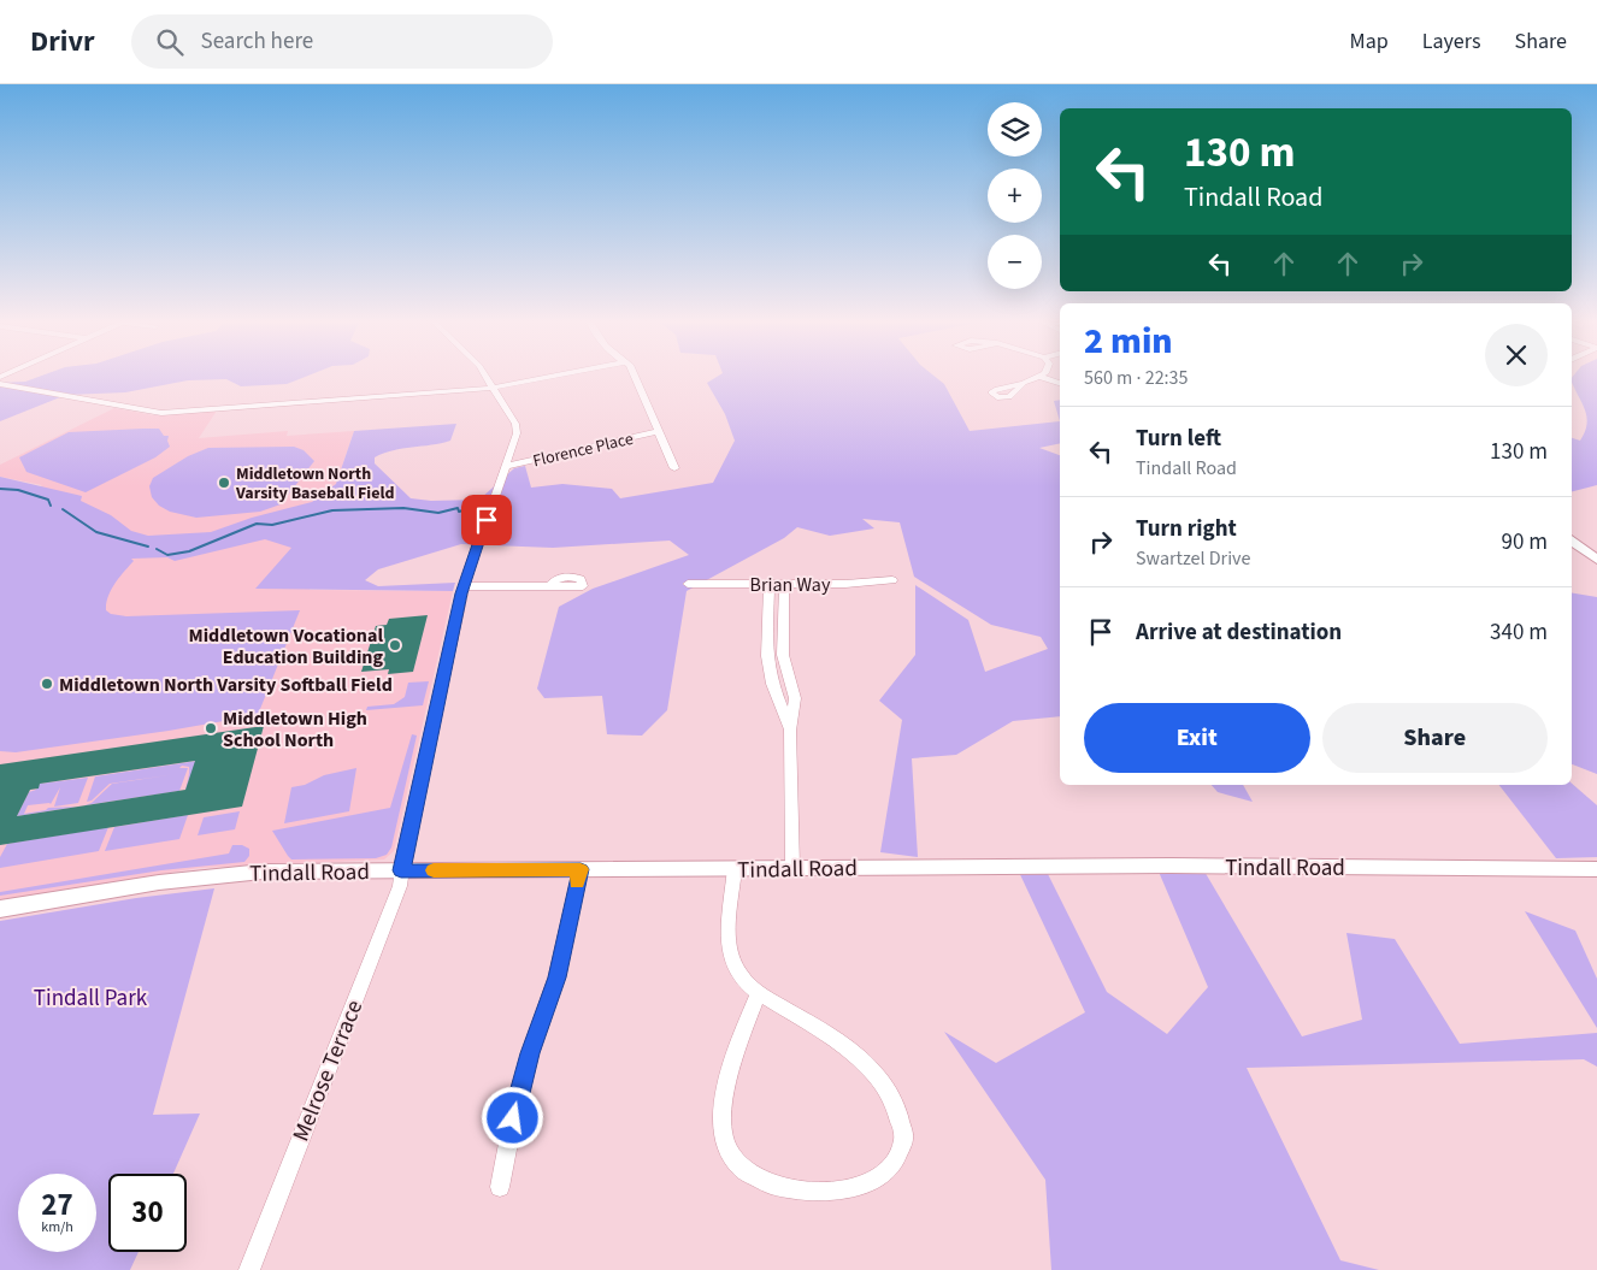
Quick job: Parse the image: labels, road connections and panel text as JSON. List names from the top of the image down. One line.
{"streets":{"street":["Florence Place","Brian Way","Tindall Road","Melrose Terrace"]},"crossings":[["Florence Place","Melrose Terrace"],["Tindall Road","Melrose Terrace"]],"parks":["Tindall Park"],"places":["Middletown North Varsity Baseball Field","Middletown Vocational Education Building","Middletown North Varsity Softball Field","Middletown High School North"],"page":{"header":"Drivr","search":"Search here","nav":["Map","Layers","Share"],"map_buttons":["+","−"],"turn":["130 m","Tindall Road"],"heading":["2 min","560 m · 22:35"],"list":[{"name":"Turn left","note":"Tindall Road","value":"130 m"},{"name":"Turn right","note":"Swartzel Drive","value":"90 m"},{"name":"Arrive at destination","value":"340 m"}],"buttons":["Exit","Share"],"speed":"27 km/h","limit":"30"}}
